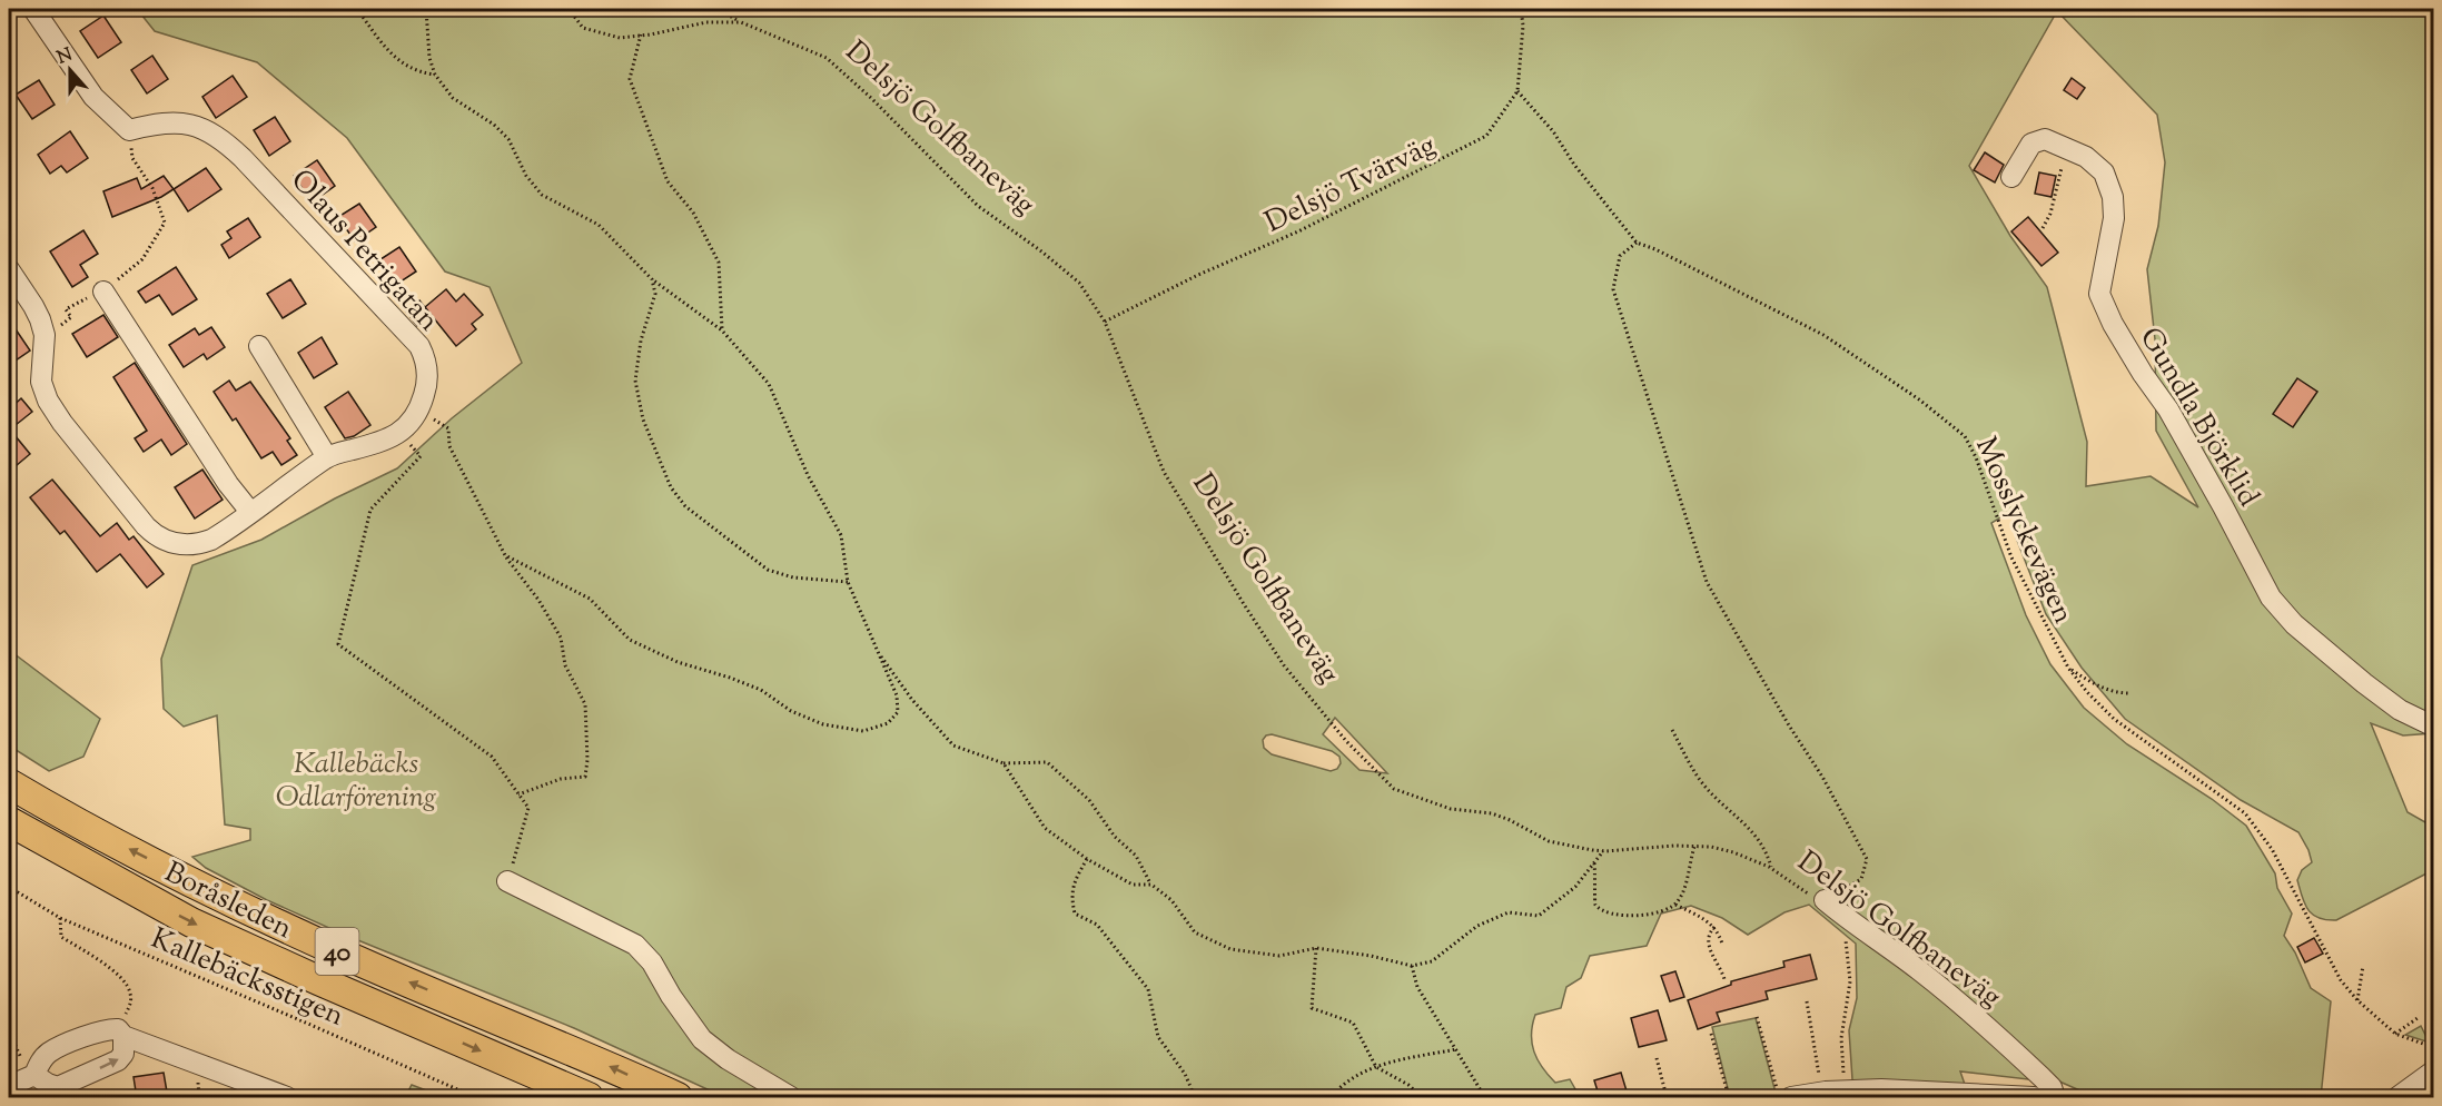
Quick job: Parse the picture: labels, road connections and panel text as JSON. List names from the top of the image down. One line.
{"streets":{"highway":["Boråsleden","40"],"street":["Delsjö Golfbaneväg","Olaus Petrigatan","Gundla Björklid"],"path":["Delsjö Tvärväg","Mosslyckevägen","Kallebäcksstigen"]},"crossings":[["Delsjö Golfbaneväg","Delsjö Tvärväg"],["Delsjö Tvärväg","Mosslyckevägen"]],"parks":["Kallebäcks Odlarförening"],"north":"top"}
